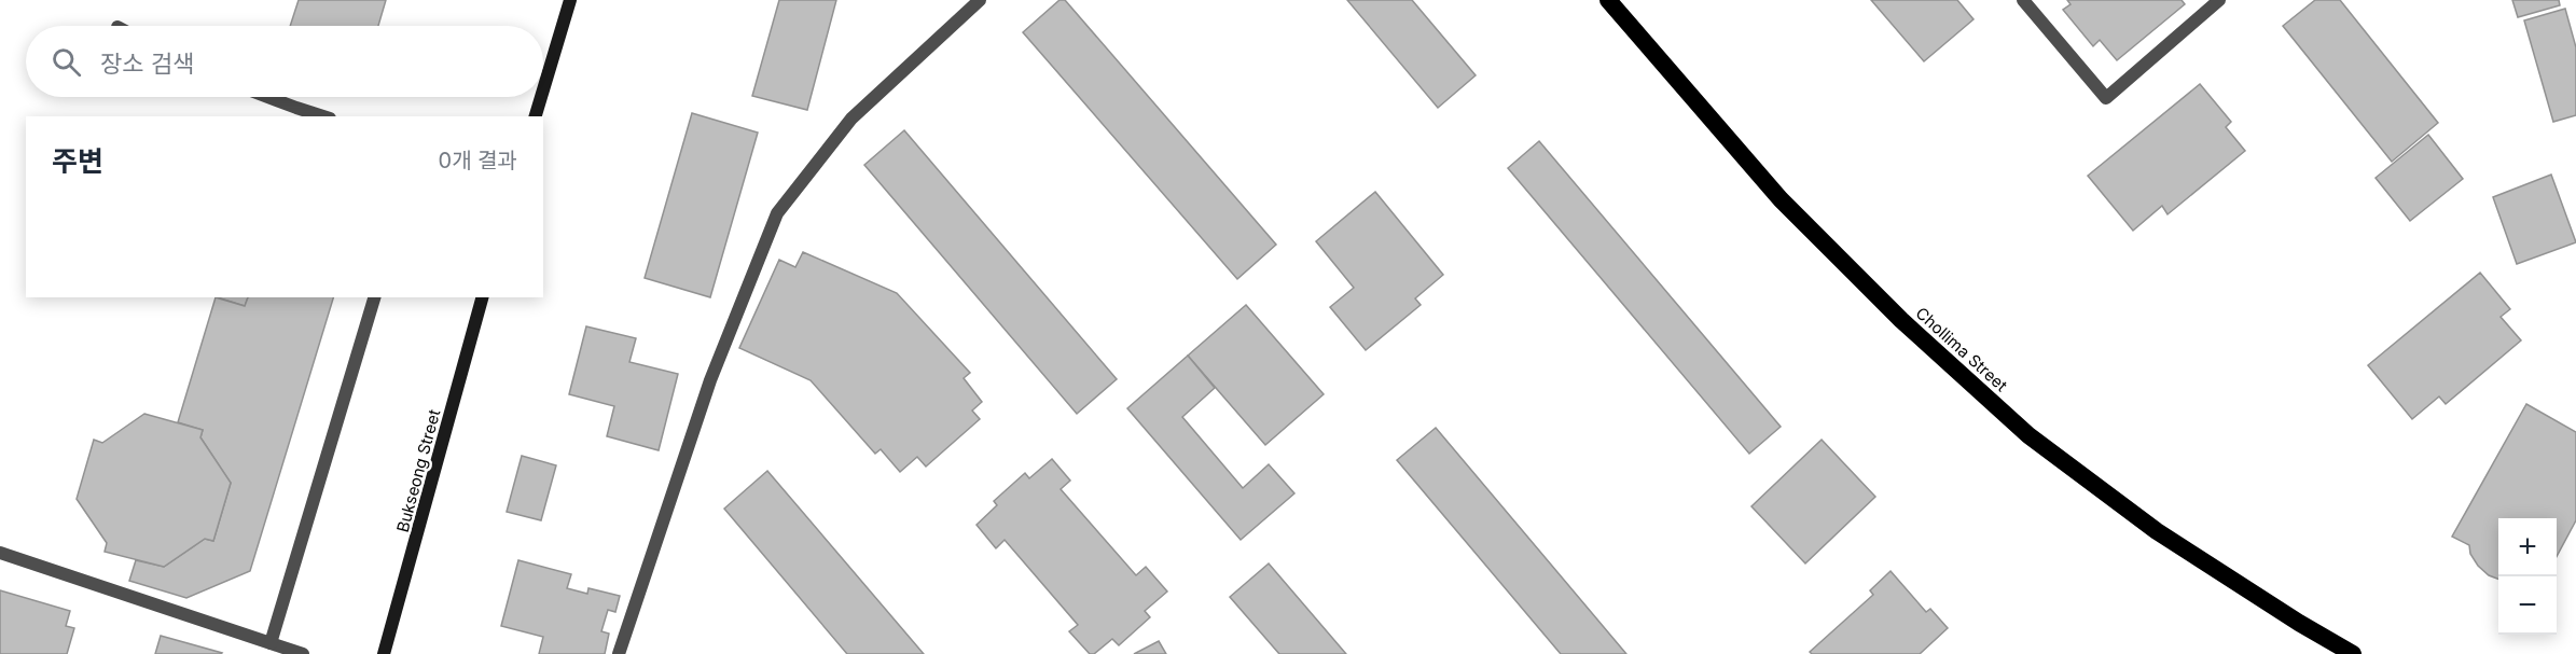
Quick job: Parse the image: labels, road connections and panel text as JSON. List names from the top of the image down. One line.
{"streets":{"highway":["Chollima Street"],"main road":["Bukseong Street"]},"page":{"search":"장소 검색","heading":["주변","0개 결과"],"map_buttons":["+","−"]}}
